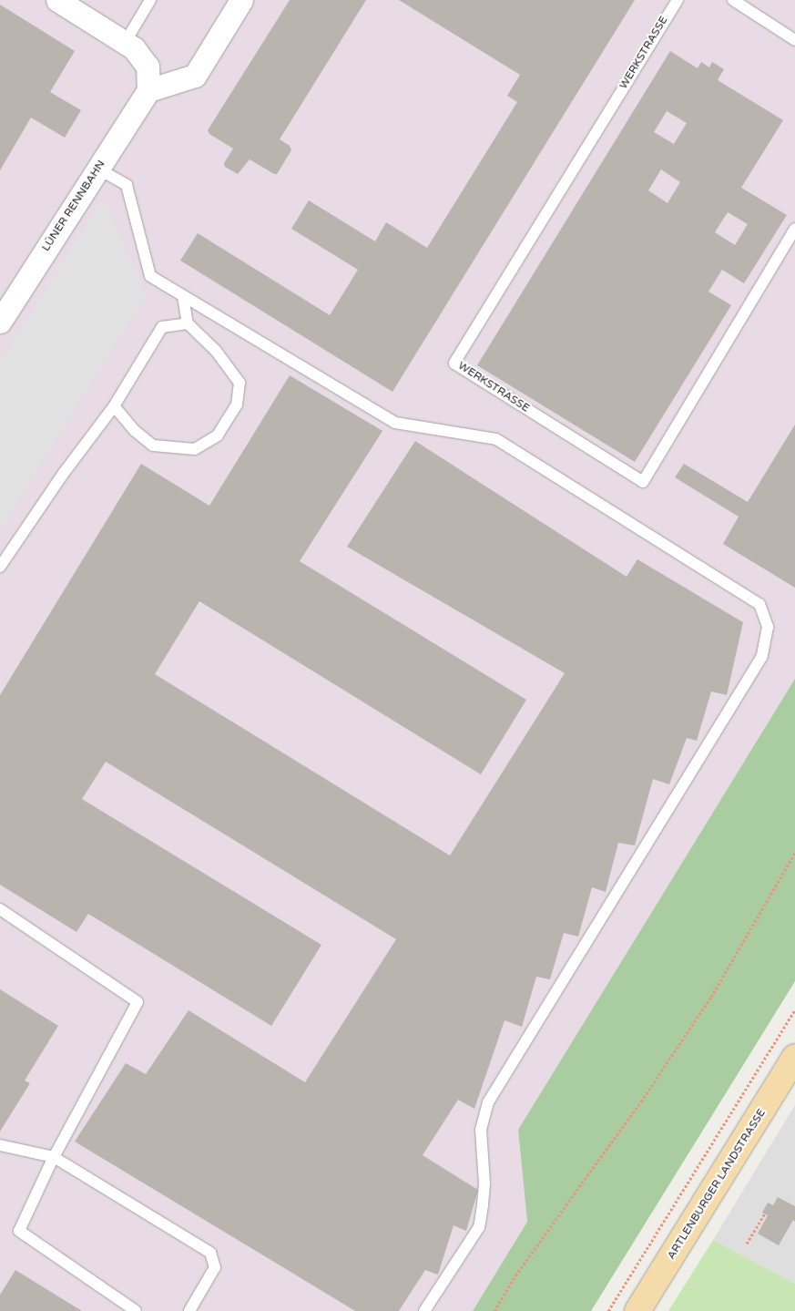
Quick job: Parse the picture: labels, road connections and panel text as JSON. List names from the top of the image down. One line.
{"streets":{"main road":["ARTLENBURGER LANDSTRASSE"],"street":["LÜNER RENNBAHN"],"lane":["WERKSTRASSE"]}}
